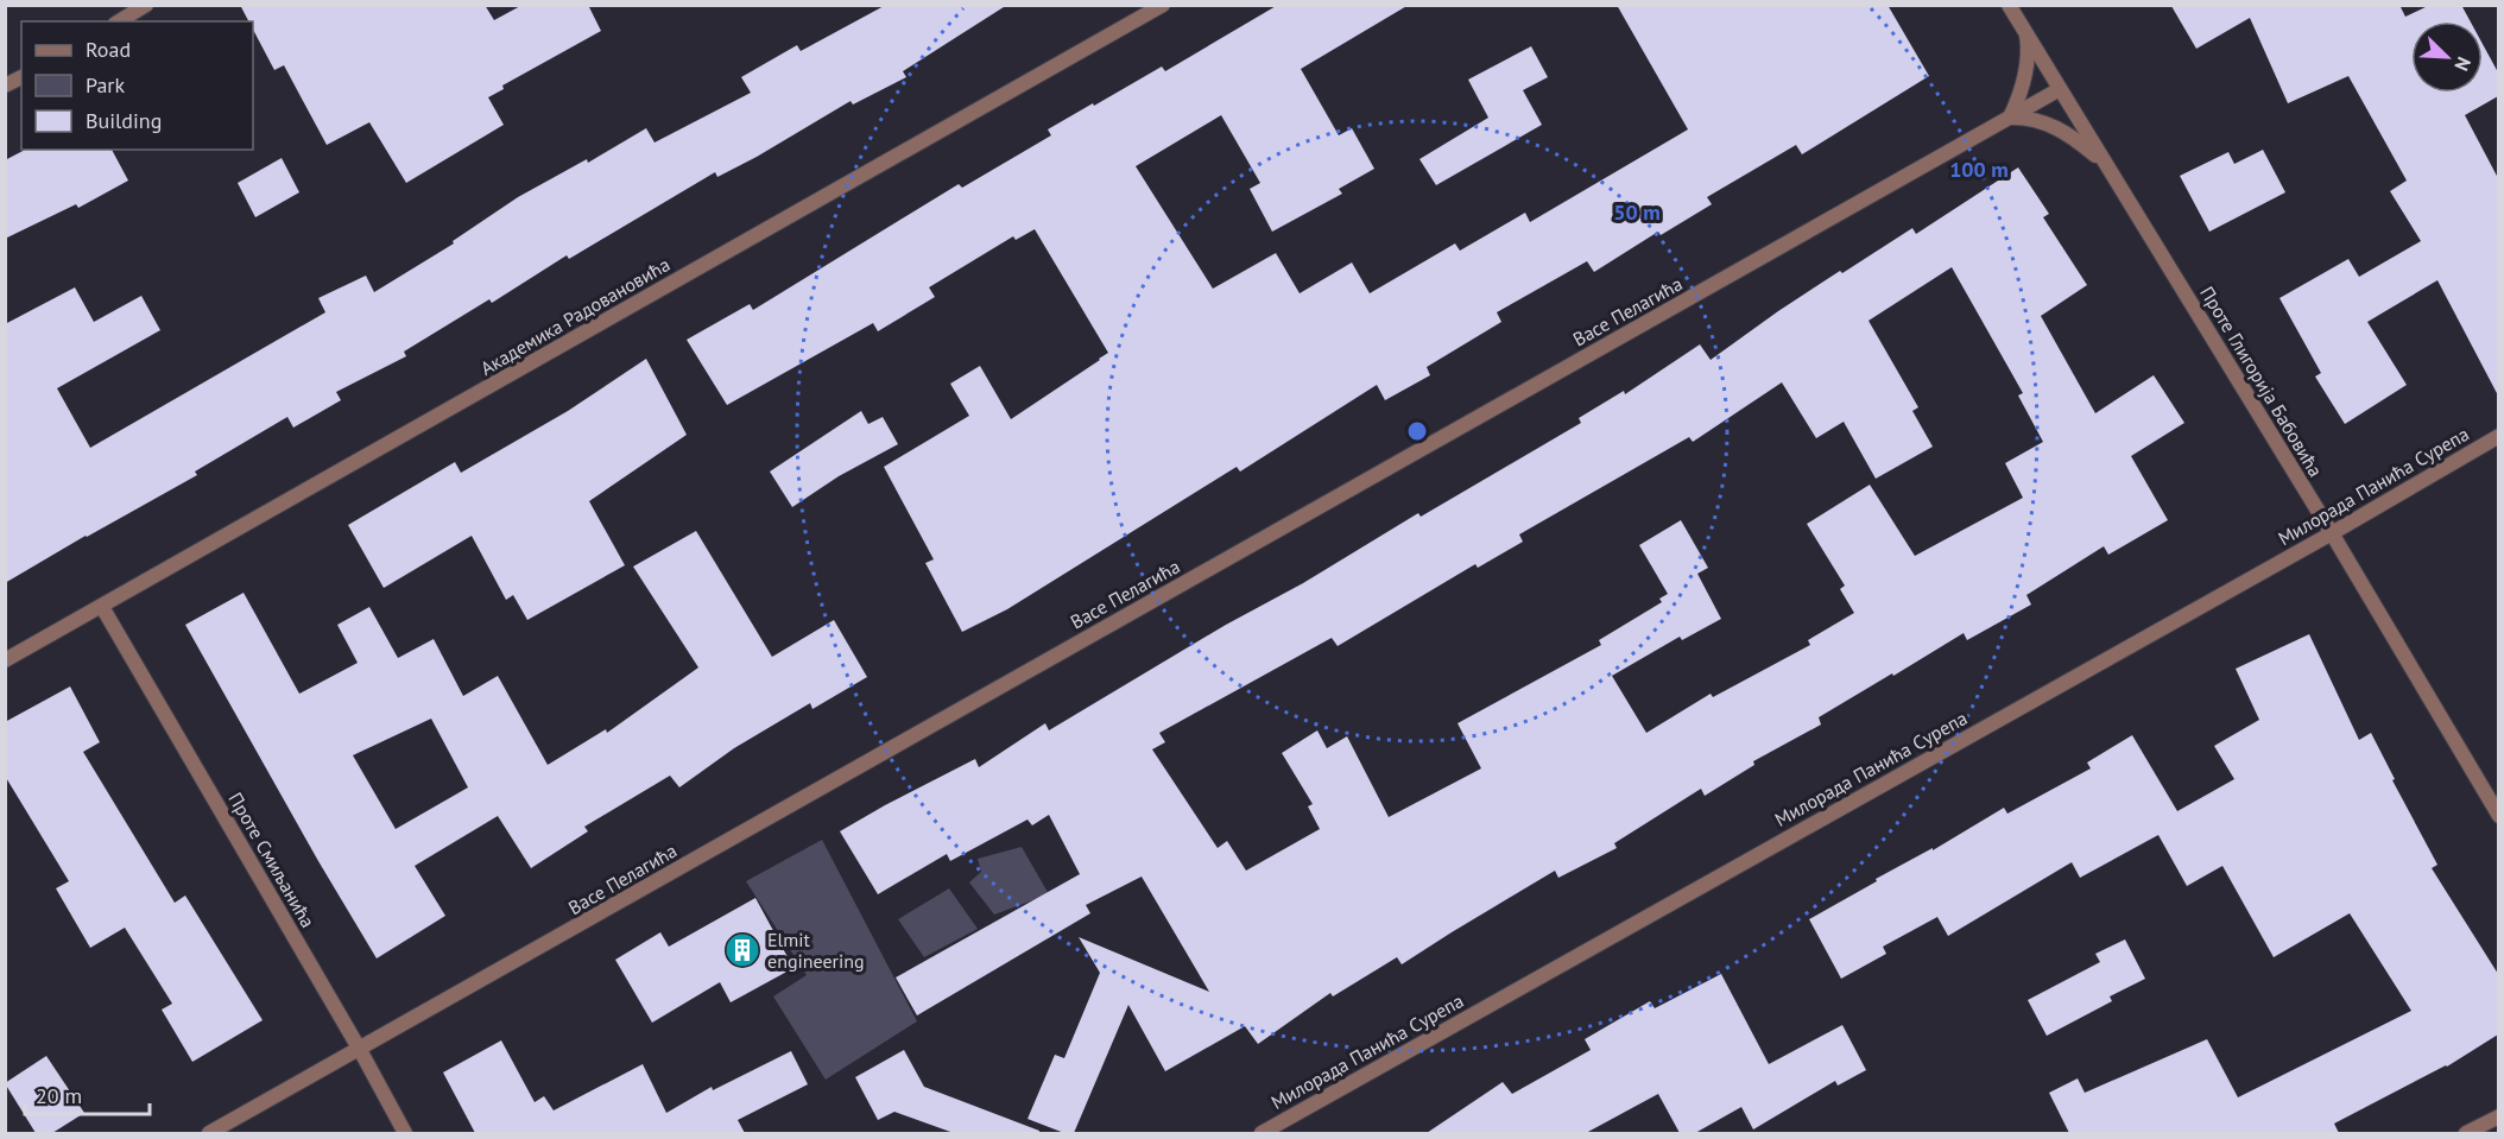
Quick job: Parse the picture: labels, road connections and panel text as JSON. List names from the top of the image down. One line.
{"streets":{"street":["Васе Пелагића","Академика Радовановића","Проте Глигорија Бабовића","Милорада Панића Сурепа","Проте Смиљанића"]},"crossings":[["Васе Пелагића","Проте Глигорија Бабовића"],["Васе Пелагића","Проте Смиљанића"],["Академика Радовановића","Проте Смиљанића"],["Проте Глигорија Бабовића","Милорада Панића Сурепа"]],"places":{"building":["Elmit engineering"]},"legend":["Road","Park","Building"],"scale_bar":"20 m","north":"bottom right","rings":["100 m","50 m"]}
